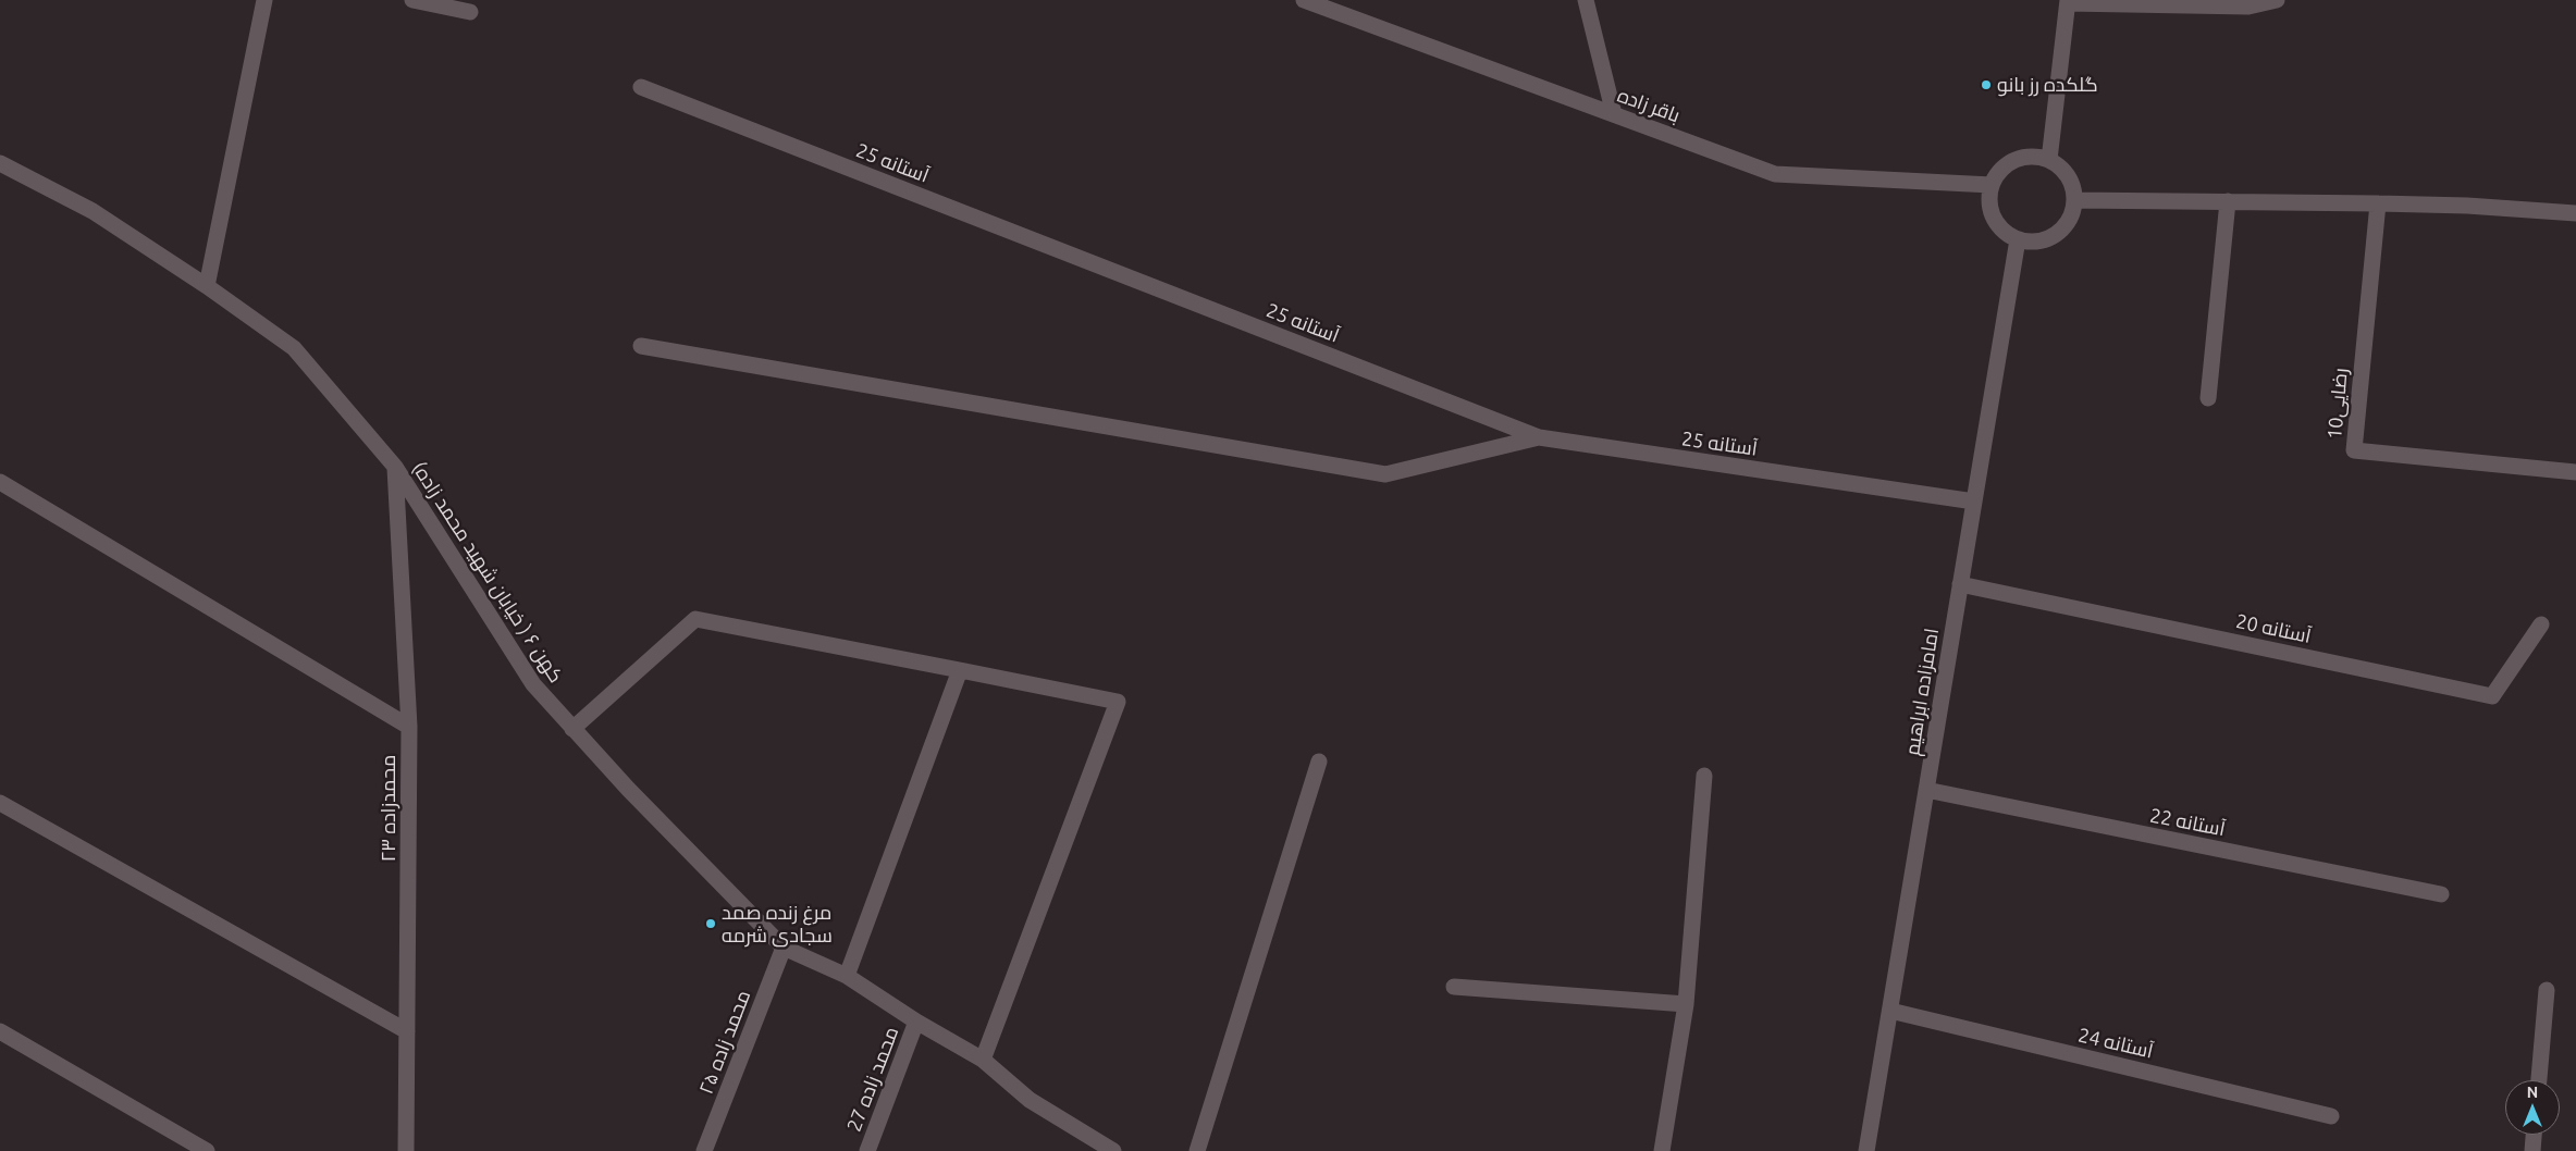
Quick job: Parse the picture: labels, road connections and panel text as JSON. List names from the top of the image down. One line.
{"streets":{"street":["باقر زاده","آستانه 25","رضایی10","کهن ۶ ( خیابان شهید محمد زاده)","آستانه 20","امامزاده ابراهیم","محمدزاده ۲۳","آستانه 22","محمد زاده ۲۵","آستانه 24","محمد زاده 27"]},"crossings":[["باقر زاده","امامزاده ابراهیم"],["آستانه 25","امامزاده ابراهیم"],["کهن ۶ ( خیابان شهید محمد زاده)","محمدزاده ۲۳"],["کهن ۶ ( خیابان شهید محمد زاده)","محمد زاده ۲۵"],["کهن ۶ ( خیابان شهید محمد زاده)","محمد زاده 27"],["آستانه 20","امامزاده ابراهیم"],["امامزاده ابراهیم","آستانه 22"],["امامزاده ابراهیم","آستانه 24"]],"places":["گلکده رز بانو","مرغ زنده صمد سجادی شرمه"],"north":"top"}
